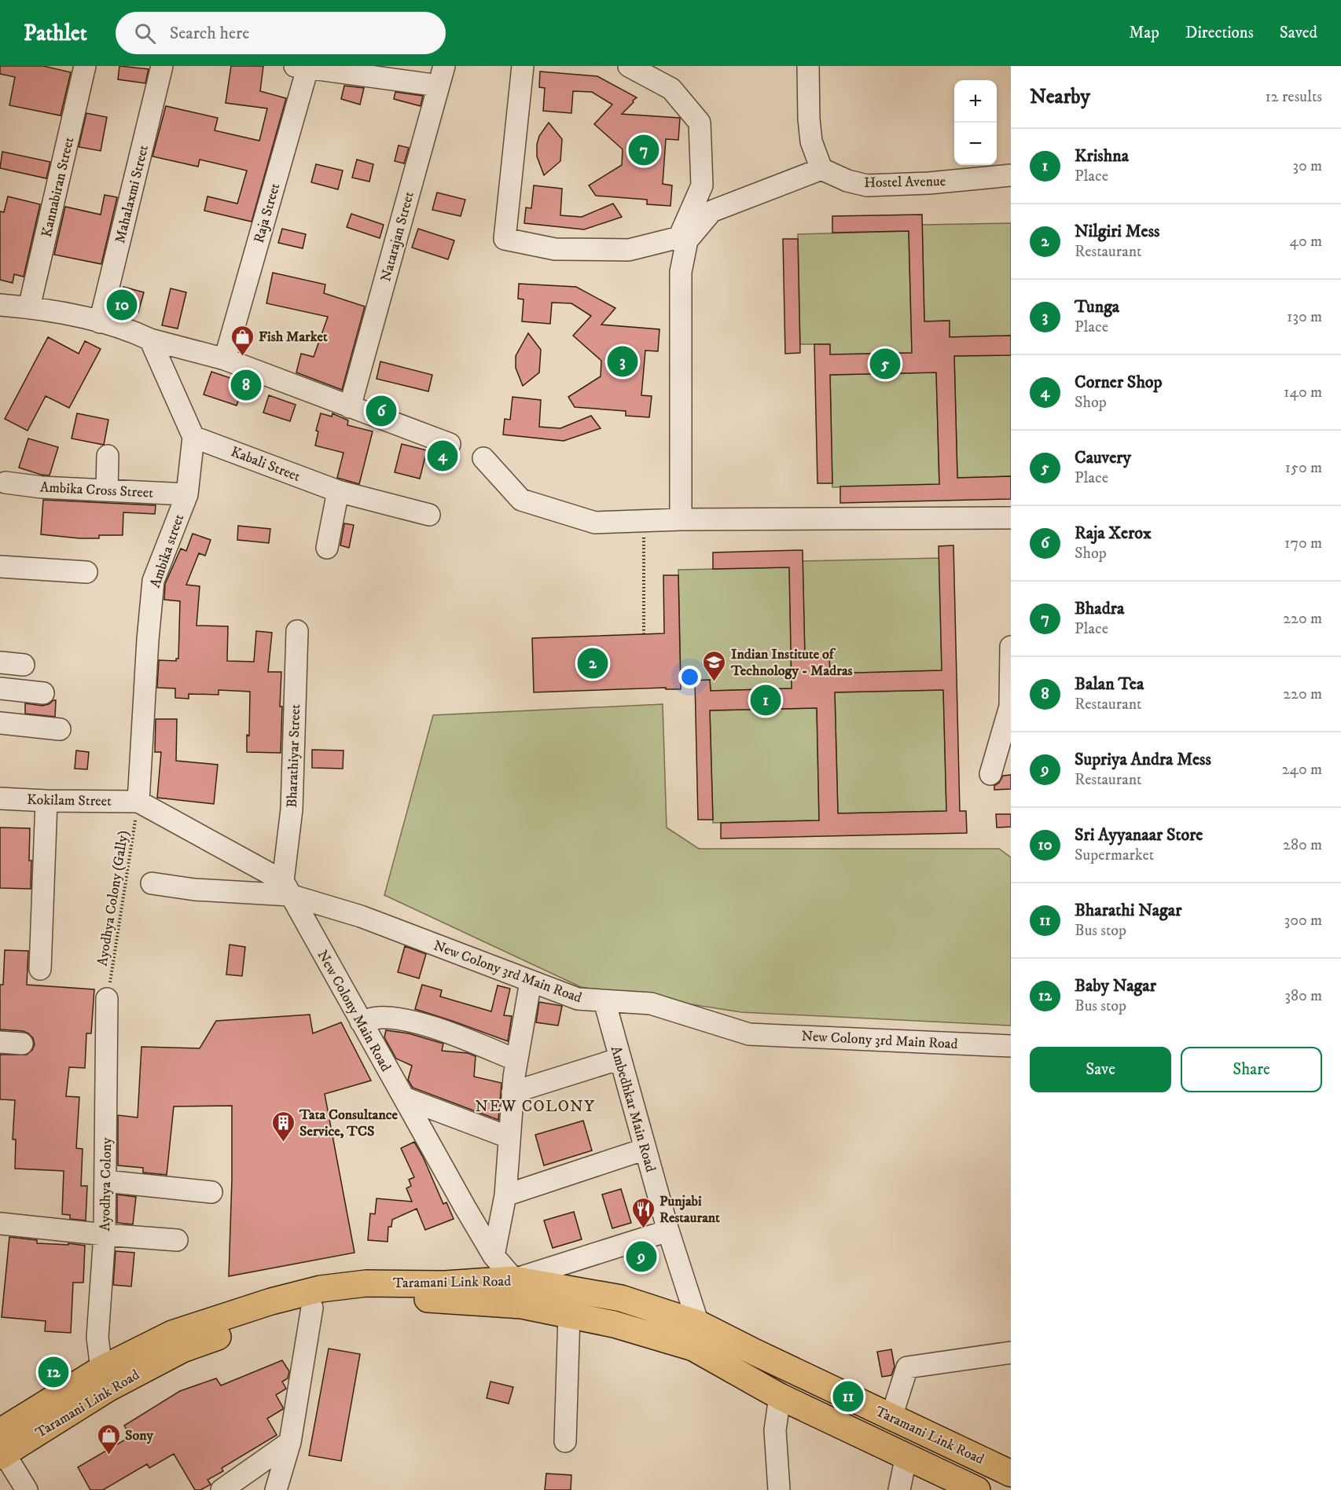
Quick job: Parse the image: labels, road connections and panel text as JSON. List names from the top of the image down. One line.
{"streets":{"main road":["Taramani Link Road"],"street":["Hostel Avenue","Kannabiran Street","Mahalaxmi Street","Raja Street","Natarajan Street","Kabali Street","Ambika Cross Street","Ambika street","Bharathiyar Street","Kokilam Street","New Colony 3rd Main Road","New Colony Main Road","Ambedhkar Main Road","Ayodhya Colony"],"path":["Ayodhya Colony (Gally)"]},"crossings":[["Kabali Street","Ambika street"],["Ambika Cross Street","Ambika street"],["Ambika street","Kokilam Street"],["Ambika street","Ayodhya Colony (Gally)"],["Bharathiyar Street","New Colony 3rd Main Road"],["Bharathiyar Street","New Colony Main Road"],["Kokilam Street","Ayodhya Colony (Gally)"],["Ayodhya Colony (Gally)","Ayodhya Colony"],["New Colony 3rd Main Road","New Colony Main Road"],["New Colony 3rd Main Road","Ambedhkar Main Road"],["New Colony Main Road","Taramani Link Road"],["Ambedhkar Main Road","Taramani Link Road"],["Ayodhya Colony","Taramani Link Road"]],"districts":["NEW COLONY"],"places":{"shop":["Fish Market","Sony"],"school or university":["Indian Institute of Technology - Madras"],"building":["Tata Consultance Service, TCS"],"restaurant":["Punjabi Restaurant"]},"page":{"header":"Pathlet","search":"Search here","nav":["Map","Directions","Saved"],"heading":["Nearby","12 results"],"map_buttons":["+","−"],"list":[{"mark":"1","name":"Krishna","note":"Place","value":"30 m"},{"mark":"2","name":"Nilgiri Mess","note":"Restaurant","value":"40 m"},{"mark":"3","name":"Tunga","note":"Place","value":"130 m"},{"mark":"4","name":"Corner Shop","note":"Shop","value":"140 m"},{"mark":"5","name":"Cauvery","note":"Place","value":"150 m"},{"mark":"6","name":"Raja Xerox","note":"Shop","value":"170 m"},{"mark":"7","name":"Bhadra","note":"Place","value":"220 m"},{"mark":"8","name":"Balan Tea","note":"Restaurant","value":"220 m"},{"mark":"9","name":"Supriya Andra Mess","note":"Restaurant","value":"240 m"},{"mark":"10","name":"Sri Ayyanaar Store","note":"Supermarket","value":"280 m"},{"mark":"11","name":"Bharathi Nagar","note":"Bus stop","value":"300 m"},{"mark":"12","name":"Baby Nagar","note":"Bus stop","value":"380 m"}],"pins":["7","10","3","5","8","6","4","2","1","9","12","11"],"buttons":["Save","Share"]}}
